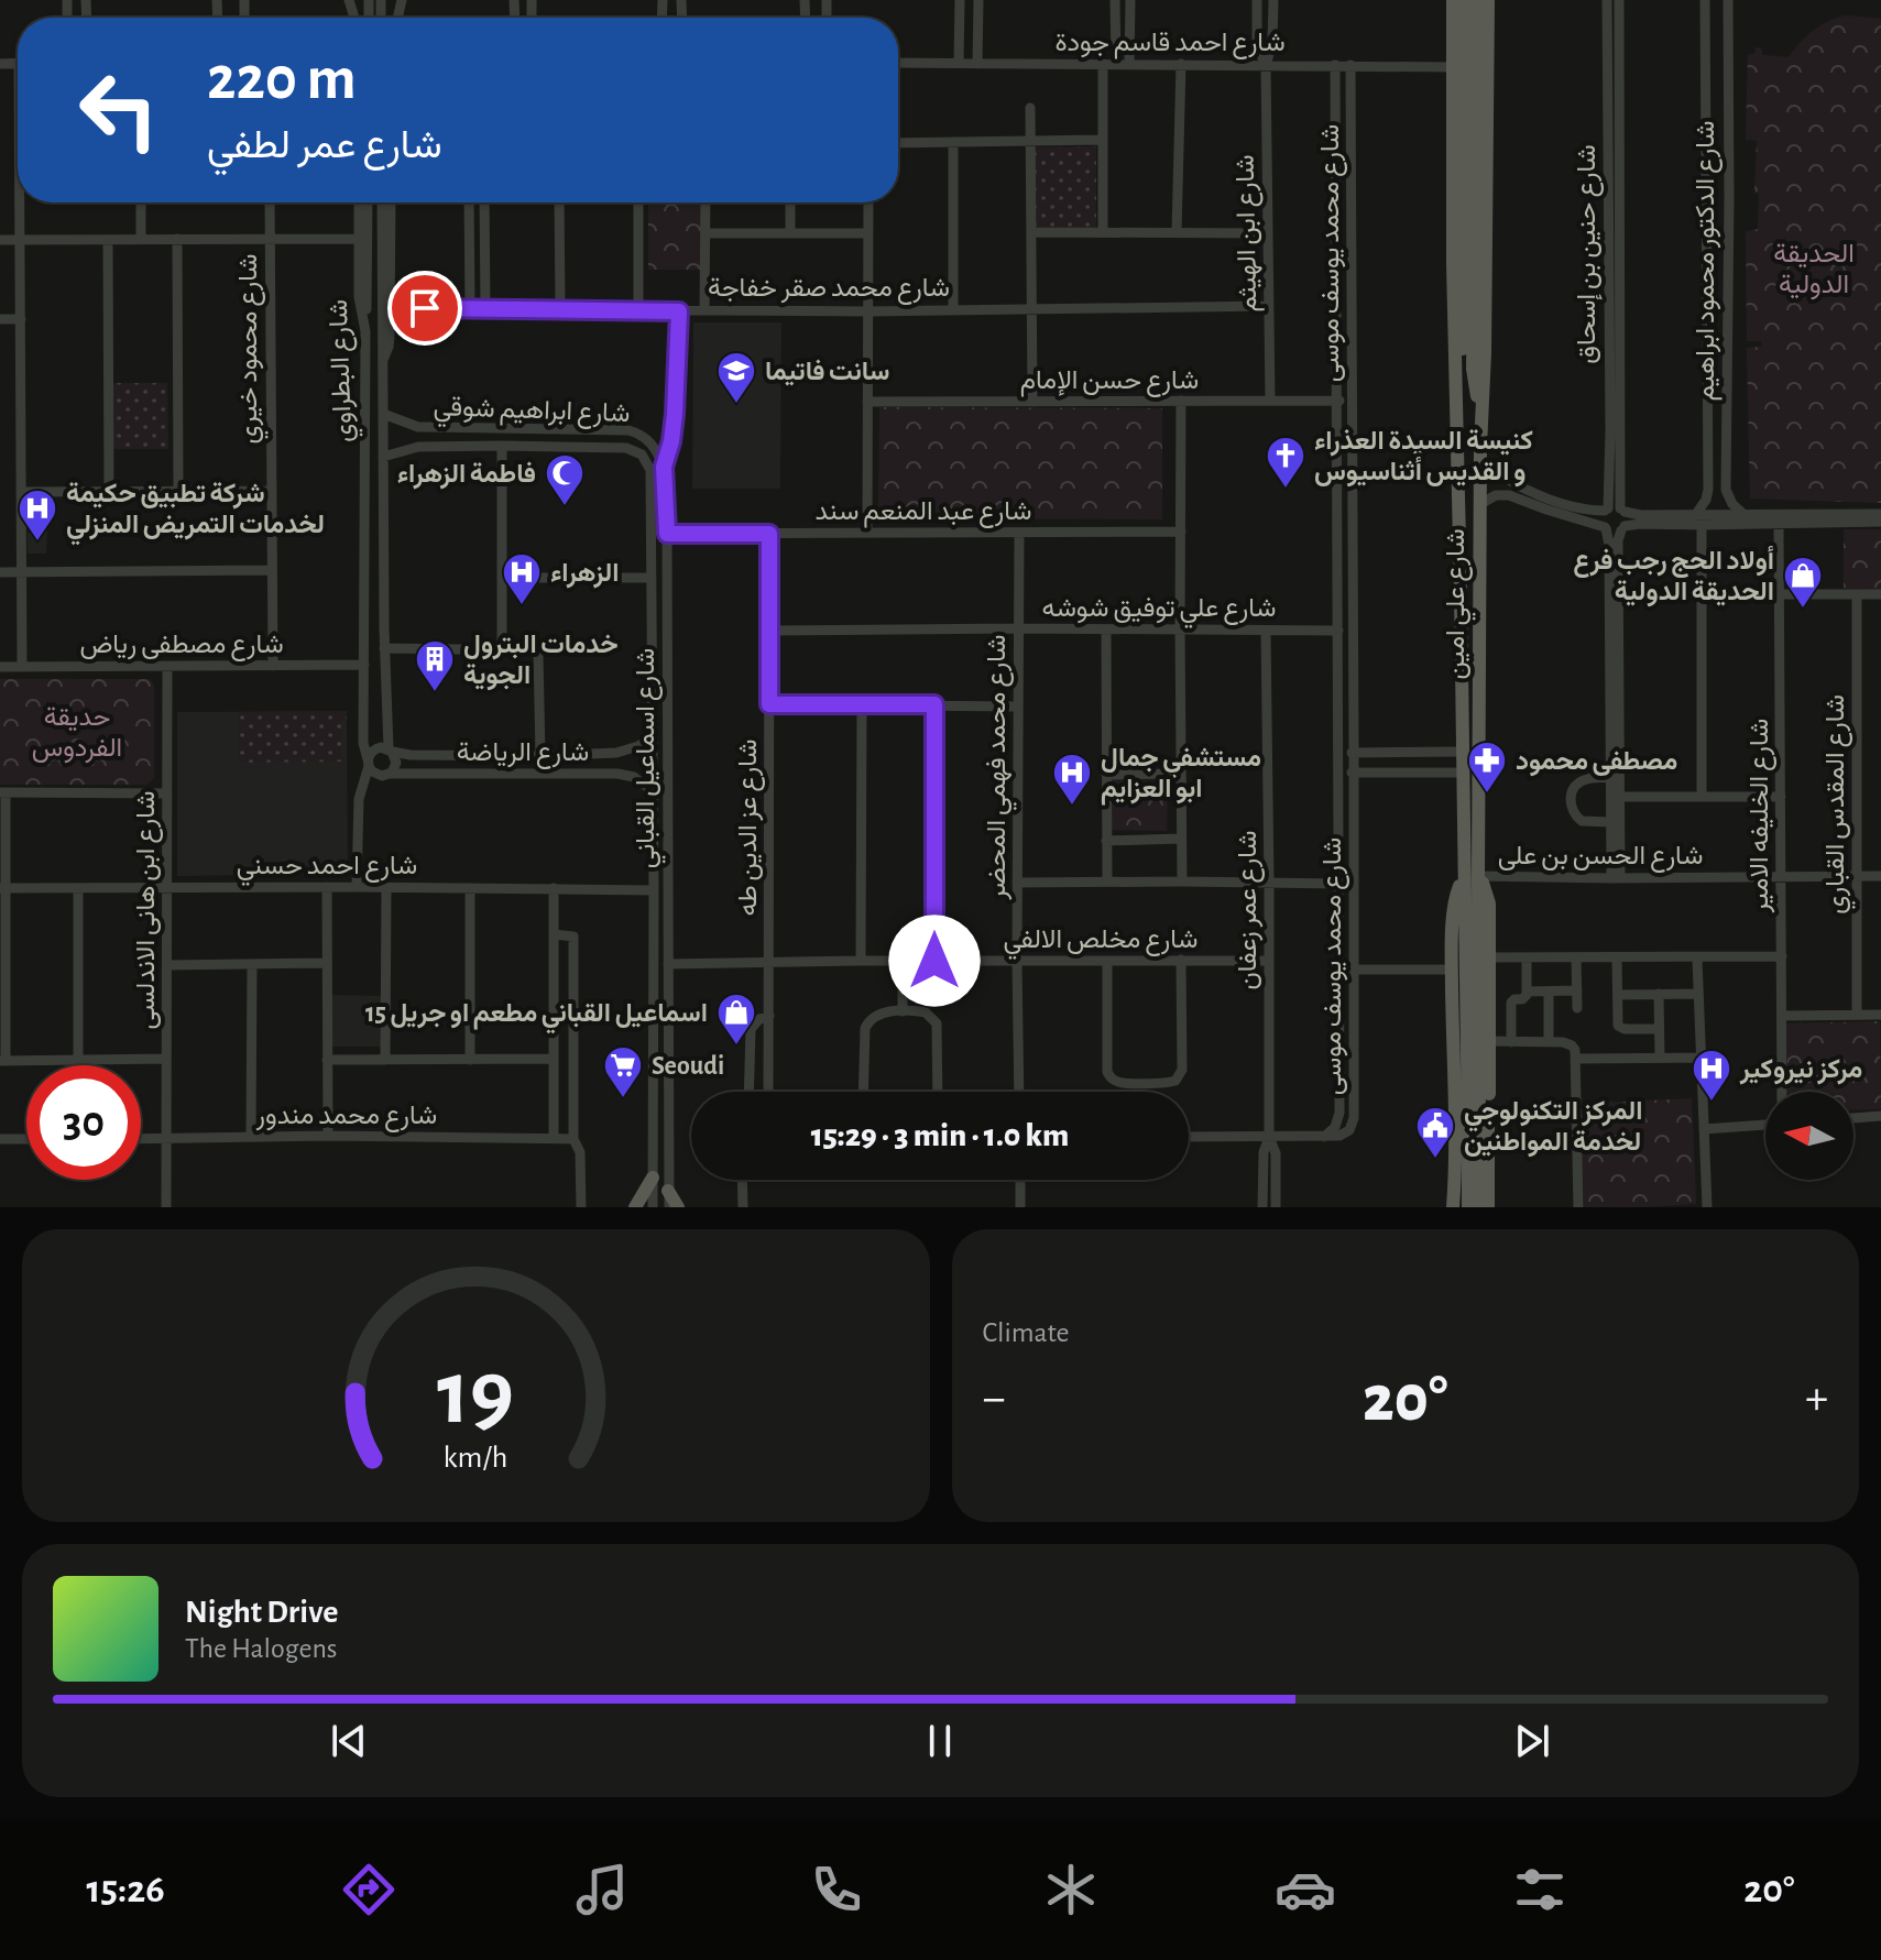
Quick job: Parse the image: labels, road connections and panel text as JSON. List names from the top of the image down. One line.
{"streets":{"main road":["شارع علي امين"],"street":["شارع احمد قاسم جودة","شارع ابن الهيثم","شارع محمد يوسف موسى","شارع حنين بن إسحاق","شارع الدكتور محمود ابراهيم","شارع محمد صقر خفاجة","شارع محمود خيري","شارع البطراوي","شارع حسن الإمام","شارع ابراهيم شوقي","شارع عبد المنعم سند","شارع علي توفيق شوشه","شارع مصطفى رياض","شارع الرياضة","شارع اسماعيل القباني","شارع محمد فهمي المحضر","شارع المقدس القباري","شارع الخليفه الامير","شارع عز الدين طه","شارع الحسن بن على","شارع احمد حسني","شارع ابن هانى الاندلسى","شارع عمر زعفان","شارع مخلص الالفي","شارع محمد مندور"]},"crossings":[["شارع احمد قاسم جودة","شارع ابن الهيثم"],["شارع احمد قاسم جودة","شارع محمد يوسف موسى"],["شارع احمد قاسم جودة","شارع علي امين"],["شارع ابن الهيثم","شارع محمد صقر خفاجة"],["شارع ابن الهيثم","شارع حسن الإمام"],["شارع محمد يوسف موسى","شارع حسن الإمام"],["شارع محمد يوسف موسى","شارع علي توفيق شوشه"],["شارع محمد صقر خفاجة","شارع البطراوي"],["شارع محمد صقر خفاجة","شارع اسماعيل القباني"],["شارع محمود خيري","شارع مصطفى رياض"],["شارع البطراوي","شارع ابراهيم شوقي"],["شارع البطراوي","شارع مصطفى رياض"],["شارع البطراوي","شارع الرياضة"],["شارع البطراوي","شارع احمد حسني"],["شارع ابراهيم شوقي","شارع اسماعيل القباني"],["شارع عبد المنعم سند","شارع اسماعيل القباني"],["شارع عبد المنعم سند","شارع محمد فهمي المحضر"],["شارع عبد المنعم سند","شارع عز الدين طه"],["شارع علي امين","شارع الحسن بن على"],["شارع علي توفيق شوشه","شارع محمد فهمي المحضر"],["شارع علي توفيق شوشه","شارع عز الدين طه"],["شارع علي توفيق شوشه","شارع عمر زعفان"],["شارع مصطفى رياض","شارع ابن هانى الاندلسى"],["شارع الرياضة","شارع اسماعيل القباني"],["شارع اسماعيل القباني","شارع احمد حسني"],["شارع اسماعيل القباني","شارع مخلص الالفي"],["شارع محمد فهمي المحضر","شارع مخلص الالفي"],["شارع المقدس القباري","شارع الحسن بن على"],["شارع الخليفه الامير","شارع الحسن بن على"],["شارع عز الدين طه","شارع مخلص الالفي"],["شارع احمد حسني","شارع ابن هانى الاندلسى"],["شارع ابن هانى الاندلسى","شارع محمد مندور"],["شارع عمر زعفان","شارع مخلص الالفي"]],"parks":["الحديقة الدولية","حديقة الفردوس"],"places":{"school or university":["سانت فاتيما"],"church":["كنيسة السيدة العذراء و القديس أثناسيوس"],"mosque":["فاطمة الزهراء"],"hospital":["شركة تطبيق حكيمة لخدمات التمريض المنزلي","الزهراء","مستشفي جمال ابو العزايم","مركز نيروكير"],"shop":["أولاد الحج رجب فرع الحديقة الدولية","15 اسماعيل القباني مطعم او جريل"],"building":["خدمات البترول الجوية"],"pharmacy":["مصطفى محمود"],"supermarket":["Seoudi"],"public building":["المركز التكنولوجي لخدمة المواطنين"]},"north":"left","page":{"turn":["220 m","شارع عمر لطفي"],"limit":"30","trip":"15:29 · 3 min · 1.0 km","tile":"Climate","heat":["−","20°","+"],"song":["Night Drive","The Halogens"],"tabs":["15:26","20°"],"gauge":["19","km/h"]}}
